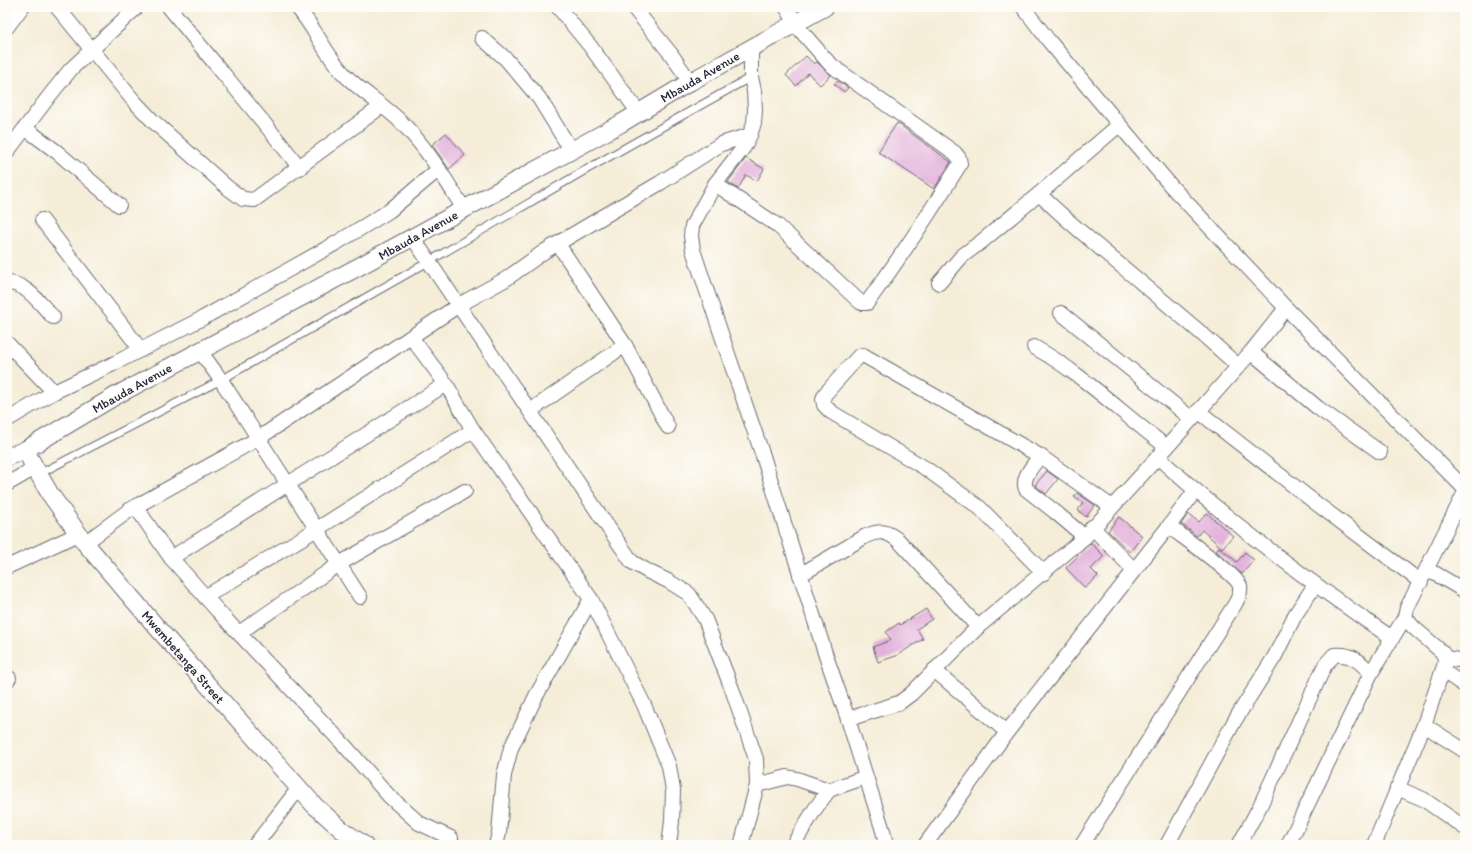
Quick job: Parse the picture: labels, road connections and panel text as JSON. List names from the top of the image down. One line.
{"streets":{"street":["Mbauda Avenue","Mwembetanga Street"]},"crossings":[["Mbauda Avenue","Mwembetanga Street"]]}
